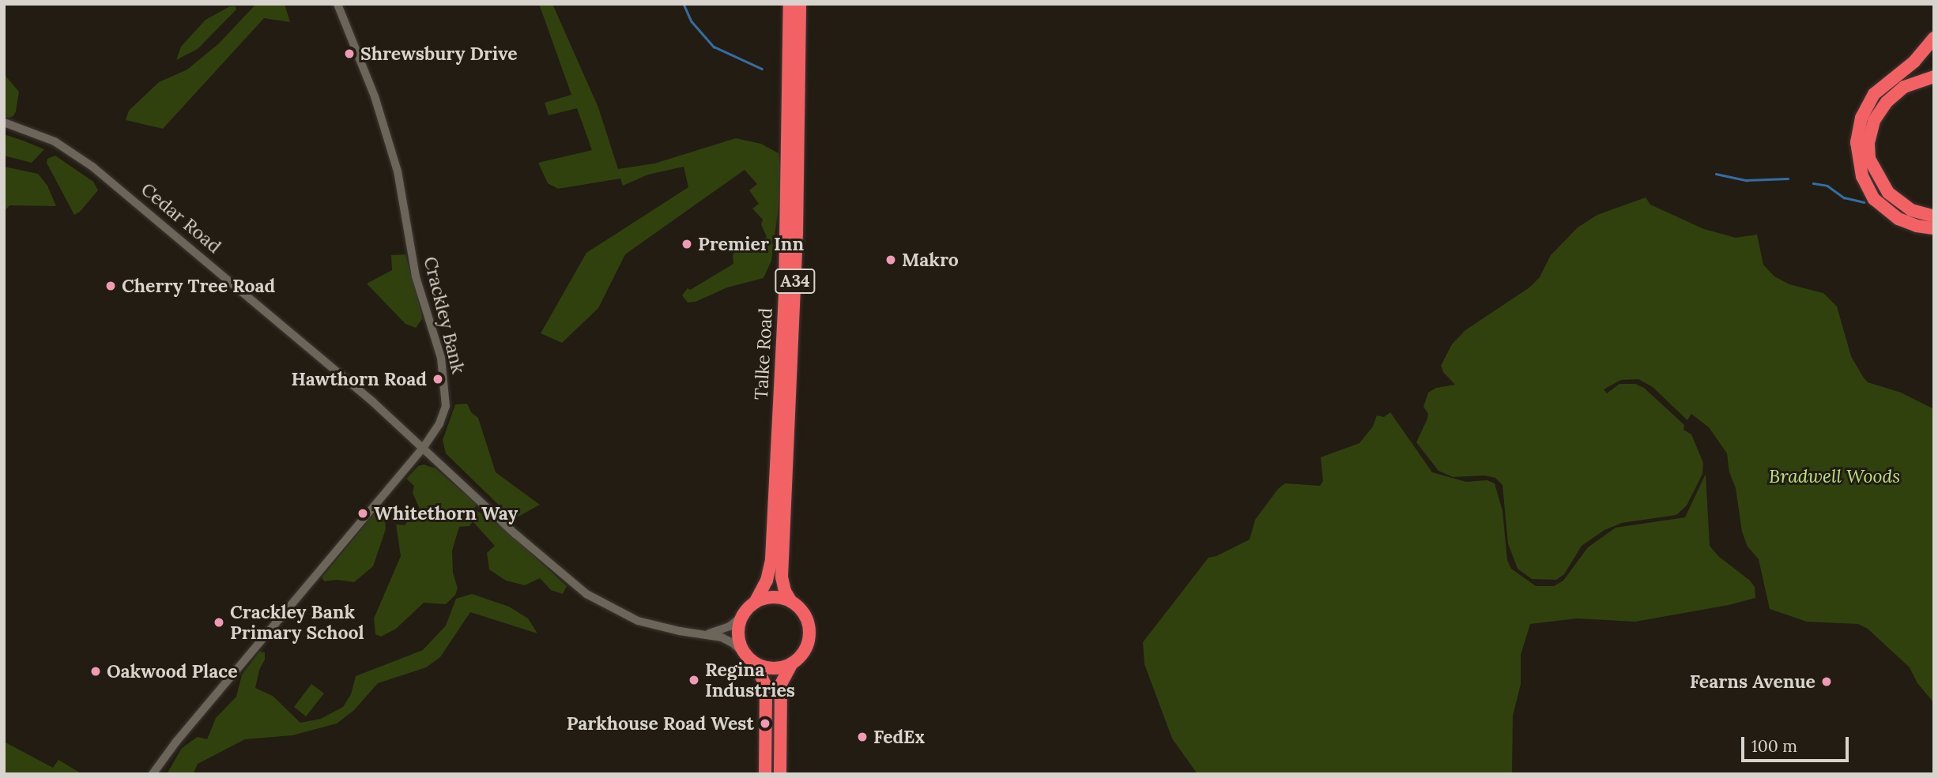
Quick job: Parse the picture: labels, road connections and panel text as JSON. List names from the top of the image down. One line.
{"streets":{"highway":["A34","Talke Road"],"street":["Cedar Road","Crackley Bank"]},"crossings":[["Cedar Road","Crackley Bank"],["A34","Talke Road"]],"parks":["Bradwell Woods"],"places":["Shrewsbury Drive","Premier Inn","Makro","Cherry Tree Road","Hawthorn Road","Whitethorn Way","Crackley Bank Primary School","Oakwood Place","Regina Industries","Fearns Avenue","Parkhouse Road West","FedEx"],"scale_bar":"100 m"}
